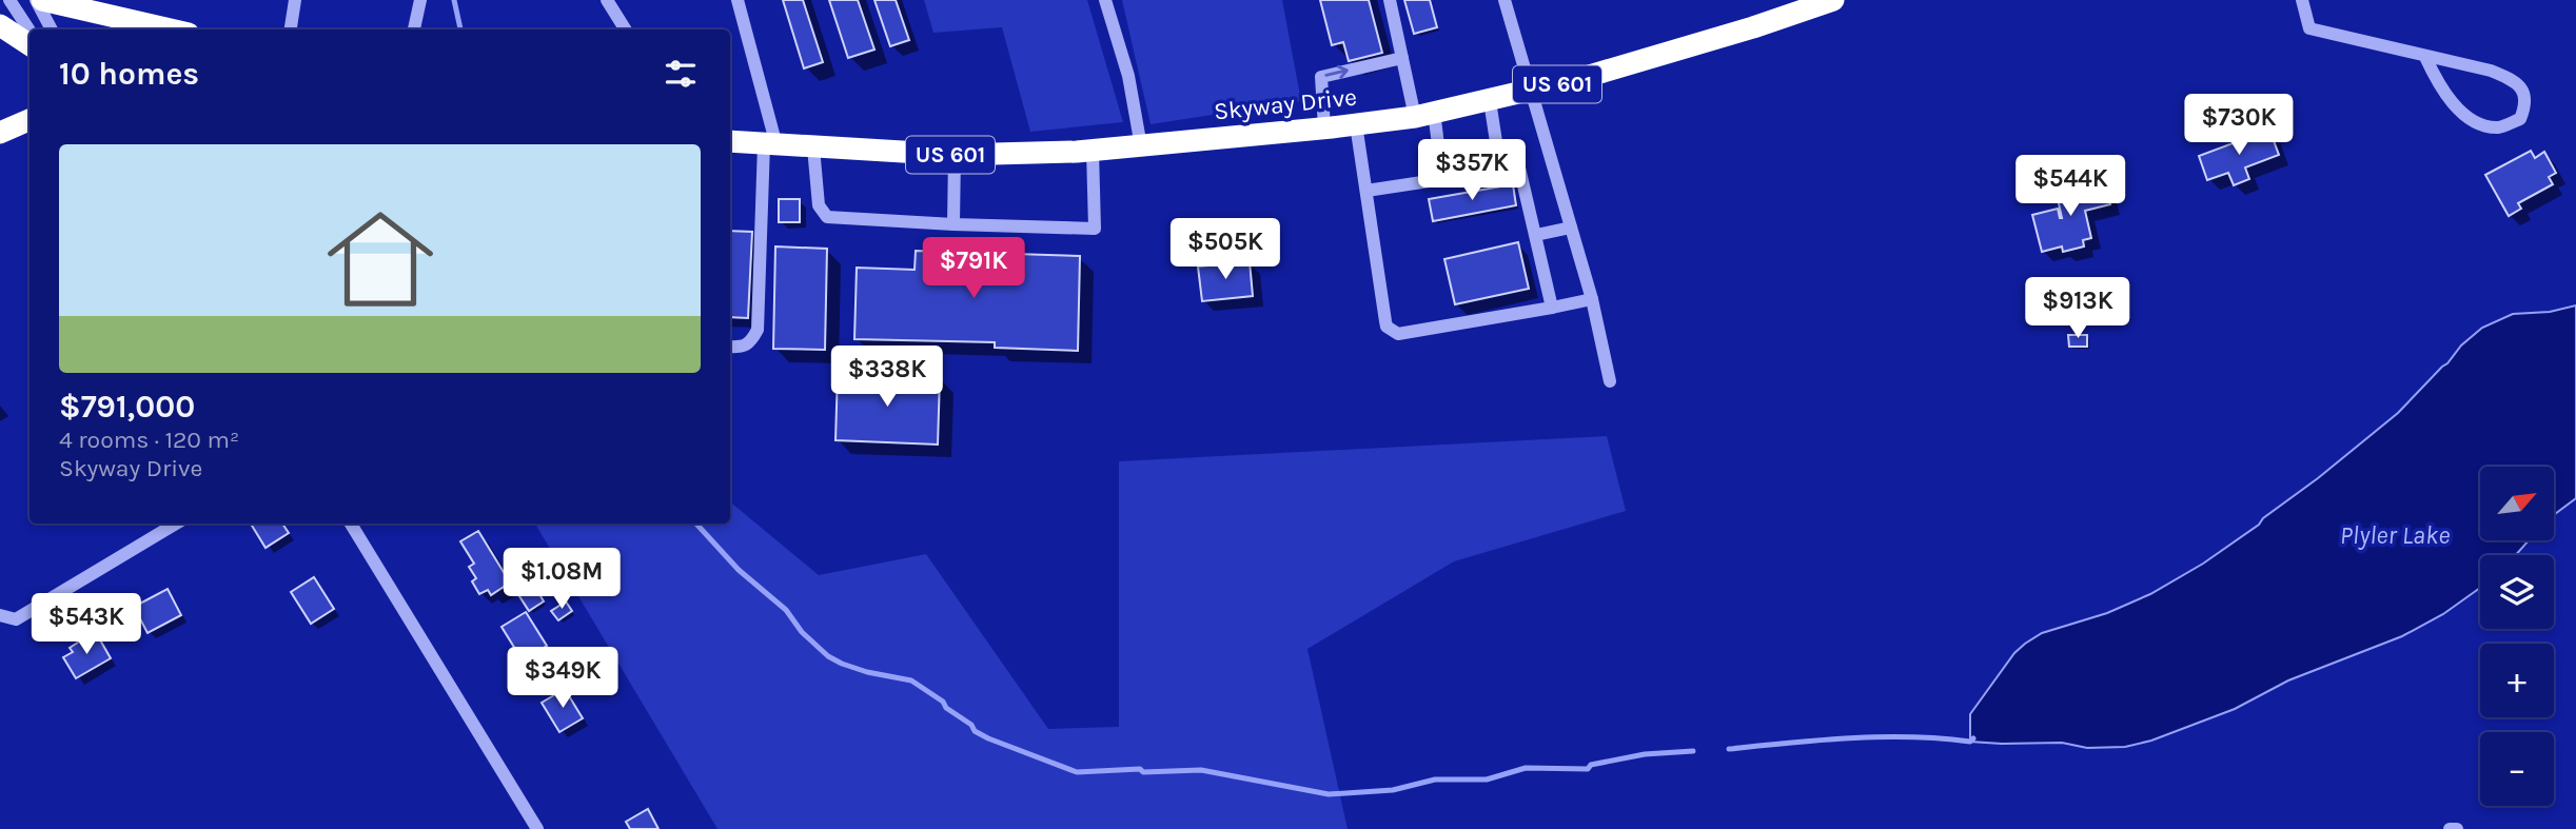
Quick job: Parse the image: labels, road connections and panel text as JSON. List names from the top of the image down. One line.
{"streets":{"highway":["US 601","Skyway Drive"]},"water":["Plyler Lake"],"north":"top right","page":{"heading":"10 homes","price":["$730K","$357K","$544K","$505K","$791K","$913K","$338K","$1.08M","$543K","$349K"],"list":[{"name":"$791,000","note":"4 rooms · 120 m² · Skyway Drive"}],"map_buttons":["+","−"]}}
